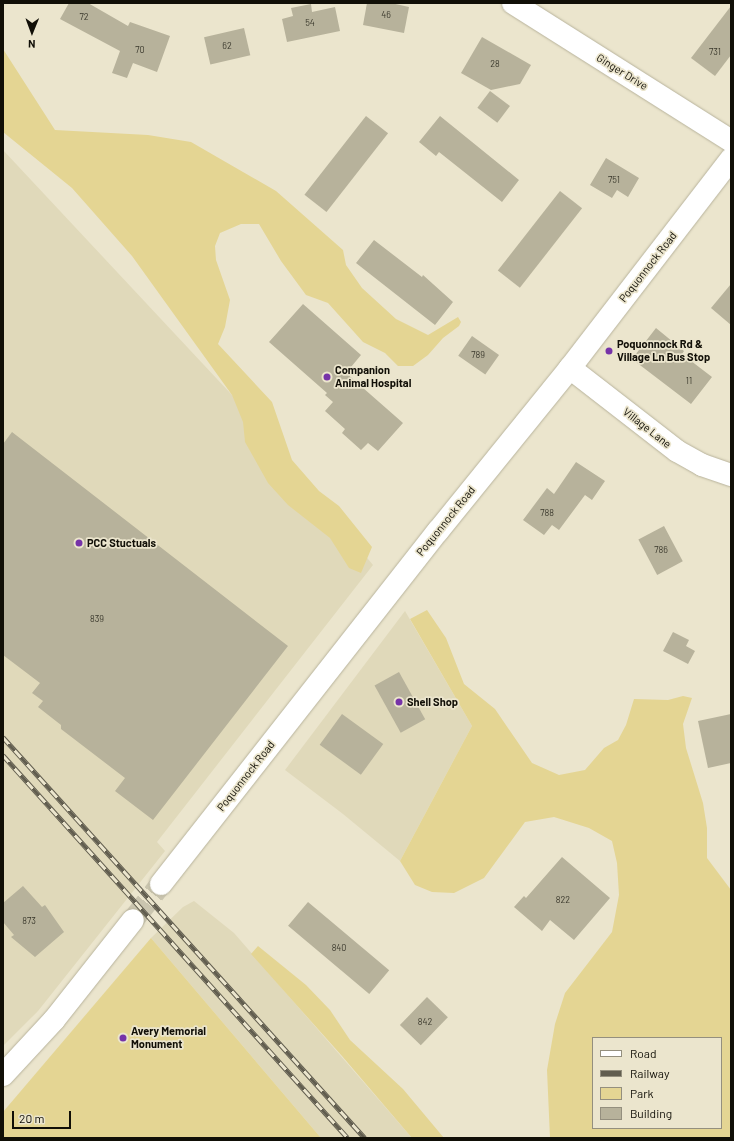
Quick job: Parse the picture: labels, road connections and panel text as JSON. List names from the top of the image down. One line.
{"streets":{"street":["Ginger Drive","Poquonnock Road","Village Lane"]},"crossings":[["Poquonnock Road","Village Lane"]],"places":["Poquonnock Rd & Village Ln Bus Stop","Companion Animal Hospital","PCC Stuctuals","Shell Shop","Avery Memorial Monument"],"house_numbers":["46","72","54","62","70","731","28","751","789","11","788","786","839","822","873","840","842"],"legend":["Road","Railway","Park","Building"],"scale_bar":"20 m","north":"bottom"}
